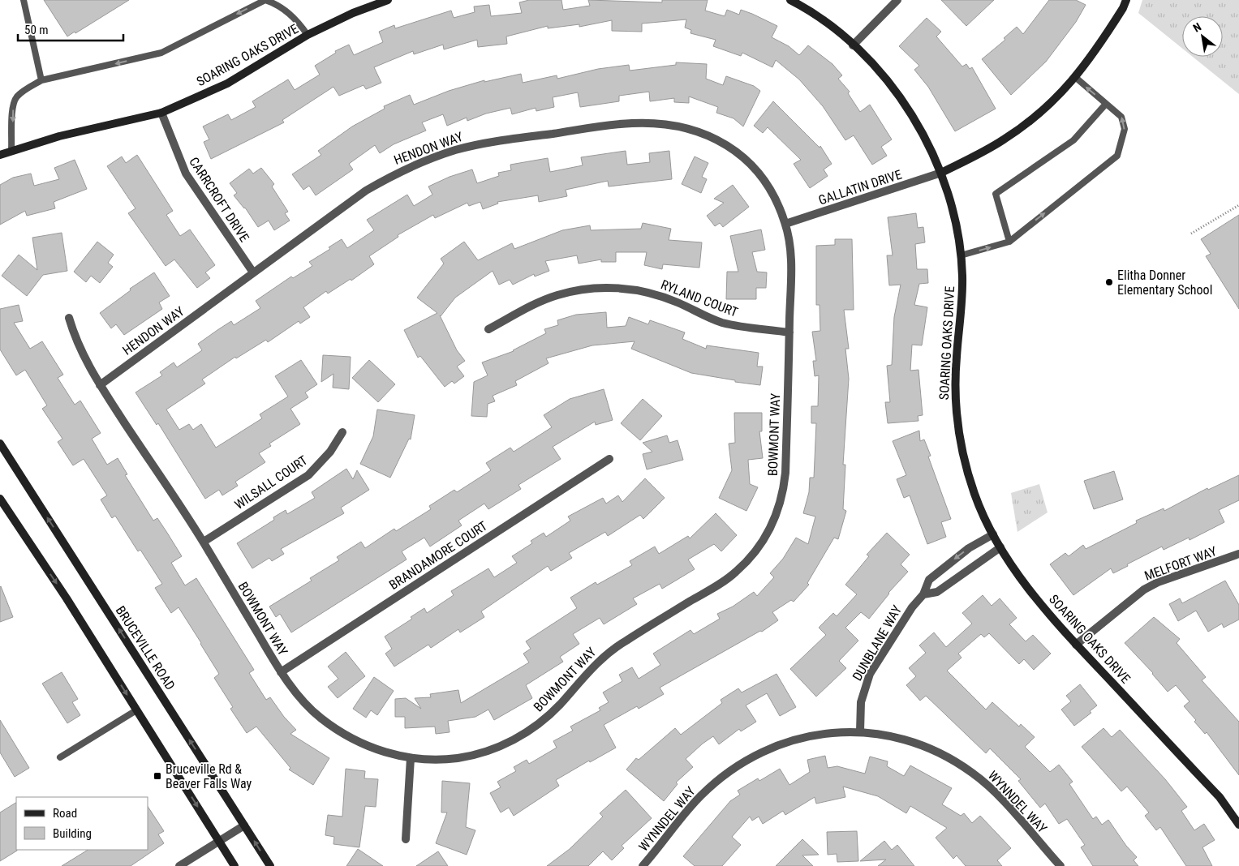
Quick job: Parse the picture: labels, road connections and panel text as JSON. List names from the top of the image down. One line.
{"streets":{"street":["SOARING OAKS DRIVE","HENDON WAY","GALLATIN DRIVE","CARRCROFT DRIVE","RYLAND COURT","BOWMONT WAY","WILSALL COURT","BRANDAMORE COURT","MELFORT WAY","DUNBLANE WAY","BRUCEVILLE ROAD","WYNNDEL WAY"]},"crossings":[["SOARING OAKS DRIVE","GALLATIN DRIVE"],["SOARING OAKS DRIVE","CARRCROFT DRIVE"],["SOARING OAKS DRIVE","MELFORT WAY"],["SOARING OAKS DRIVE","DUNBLANE WAY"],["HENDON WAY","GALLATIN DRIVE"],["HENDON WAY","CARRCROFT DRIVE"],["HENDON WAY","BOWMONT WAY"],["GALLATIN DRIVE","BOWMONT WAY"],["RYLAND COURT","BOWMONT WAY"],["BOWMONT WAY","WILSALL COURT"],["BOWMONT WAY","BRANDAMORE COURT"],["DUNBLANE WAY","WYNNDEL WAY"]],"places":{"other":["Elitha Donner Elementary School"],"transit":["Bruceville Rd & Beaver Falls Way"]},"legend":["Road","Building"],"scale_bar":"50 m","north":"top left"}
